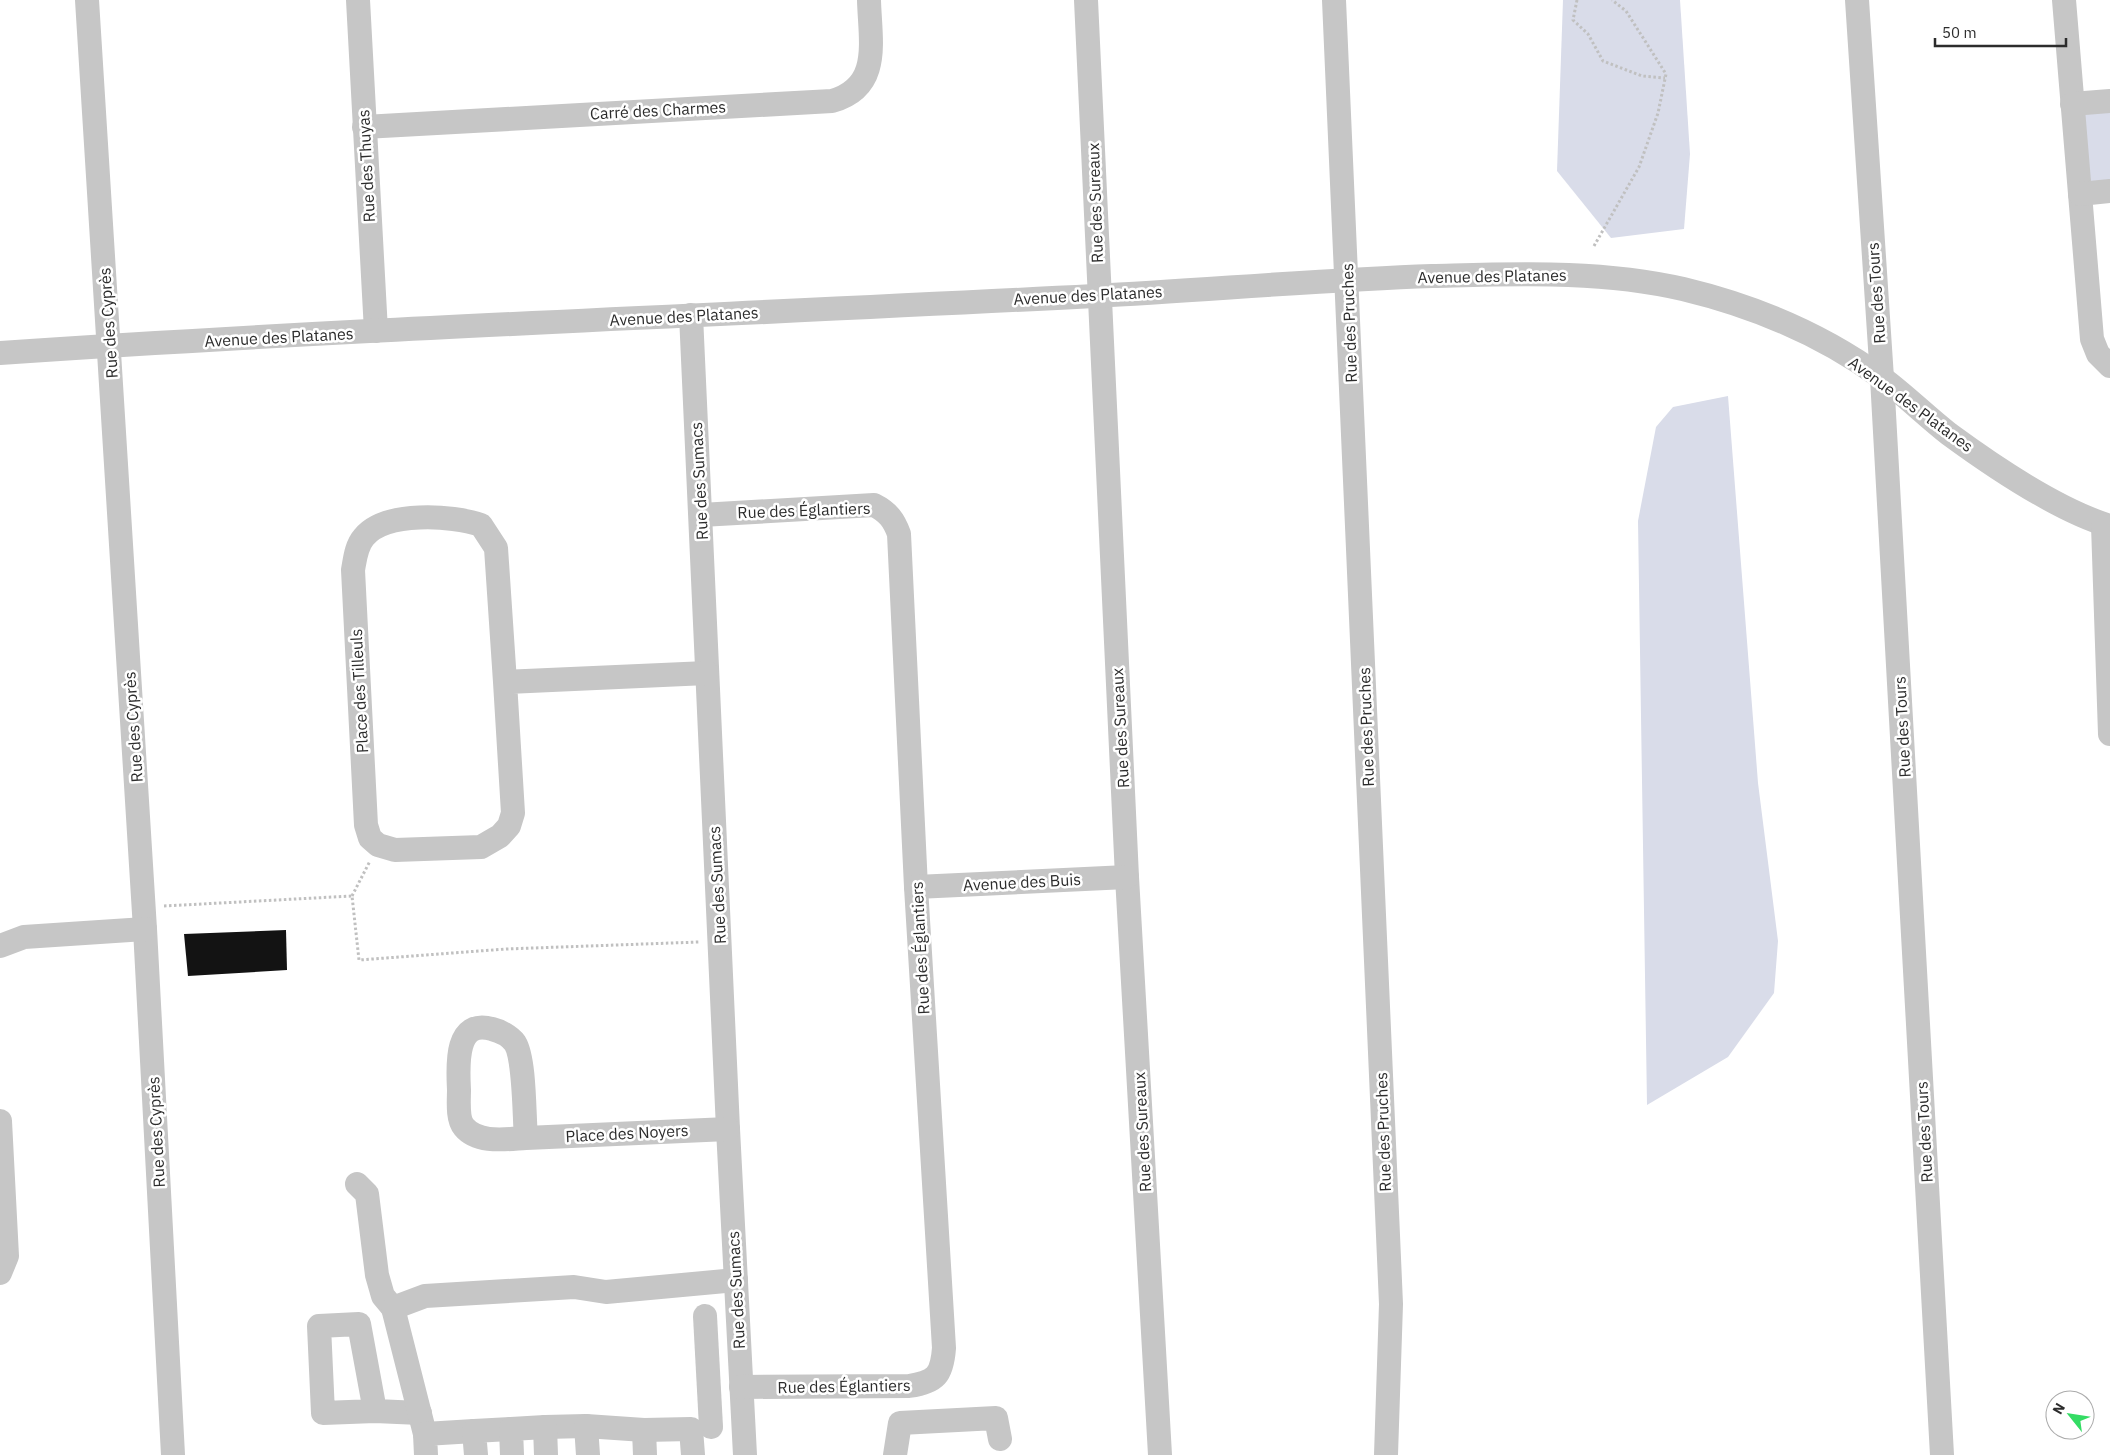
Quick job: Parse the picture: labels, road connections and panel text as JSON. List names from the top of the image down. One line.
{"streets":{"street":["Carré des Charmes","Rue des Thuyas","Rue des Sureaux","Avenue des Platanes","Rue des Tours","Rue des Cyprès","Rue des Pruches","Rue des Sumacs","Rue des Églantiers","Place des Tilleuls","Avenue des Buis","Place des Noyers"]},"crossings":[["Carré des Charmes","Rue des Thuyas"],["Rue des Thuyas","Avenue des Platanes"],["Rue des Sureaux","Avenue des Platanes"],["Rue des Sureaux","Avenue des Buis"],["Avenue des Platanes","Rue des Tours"],["Avenue des Platanes","Rue des Cyprès"],["Avenue des Platanes","Rue des Pruches"],["Avenue des Platanes","Rue des Sumacs"],["Rue des Sumacs","Rue des Églantiers"],["Rue des Sumacs","Place des Noyers"],["Rue des Églantiers","Avenue des Buis"]],"scale_bar":"50 m","north":"top left"}
